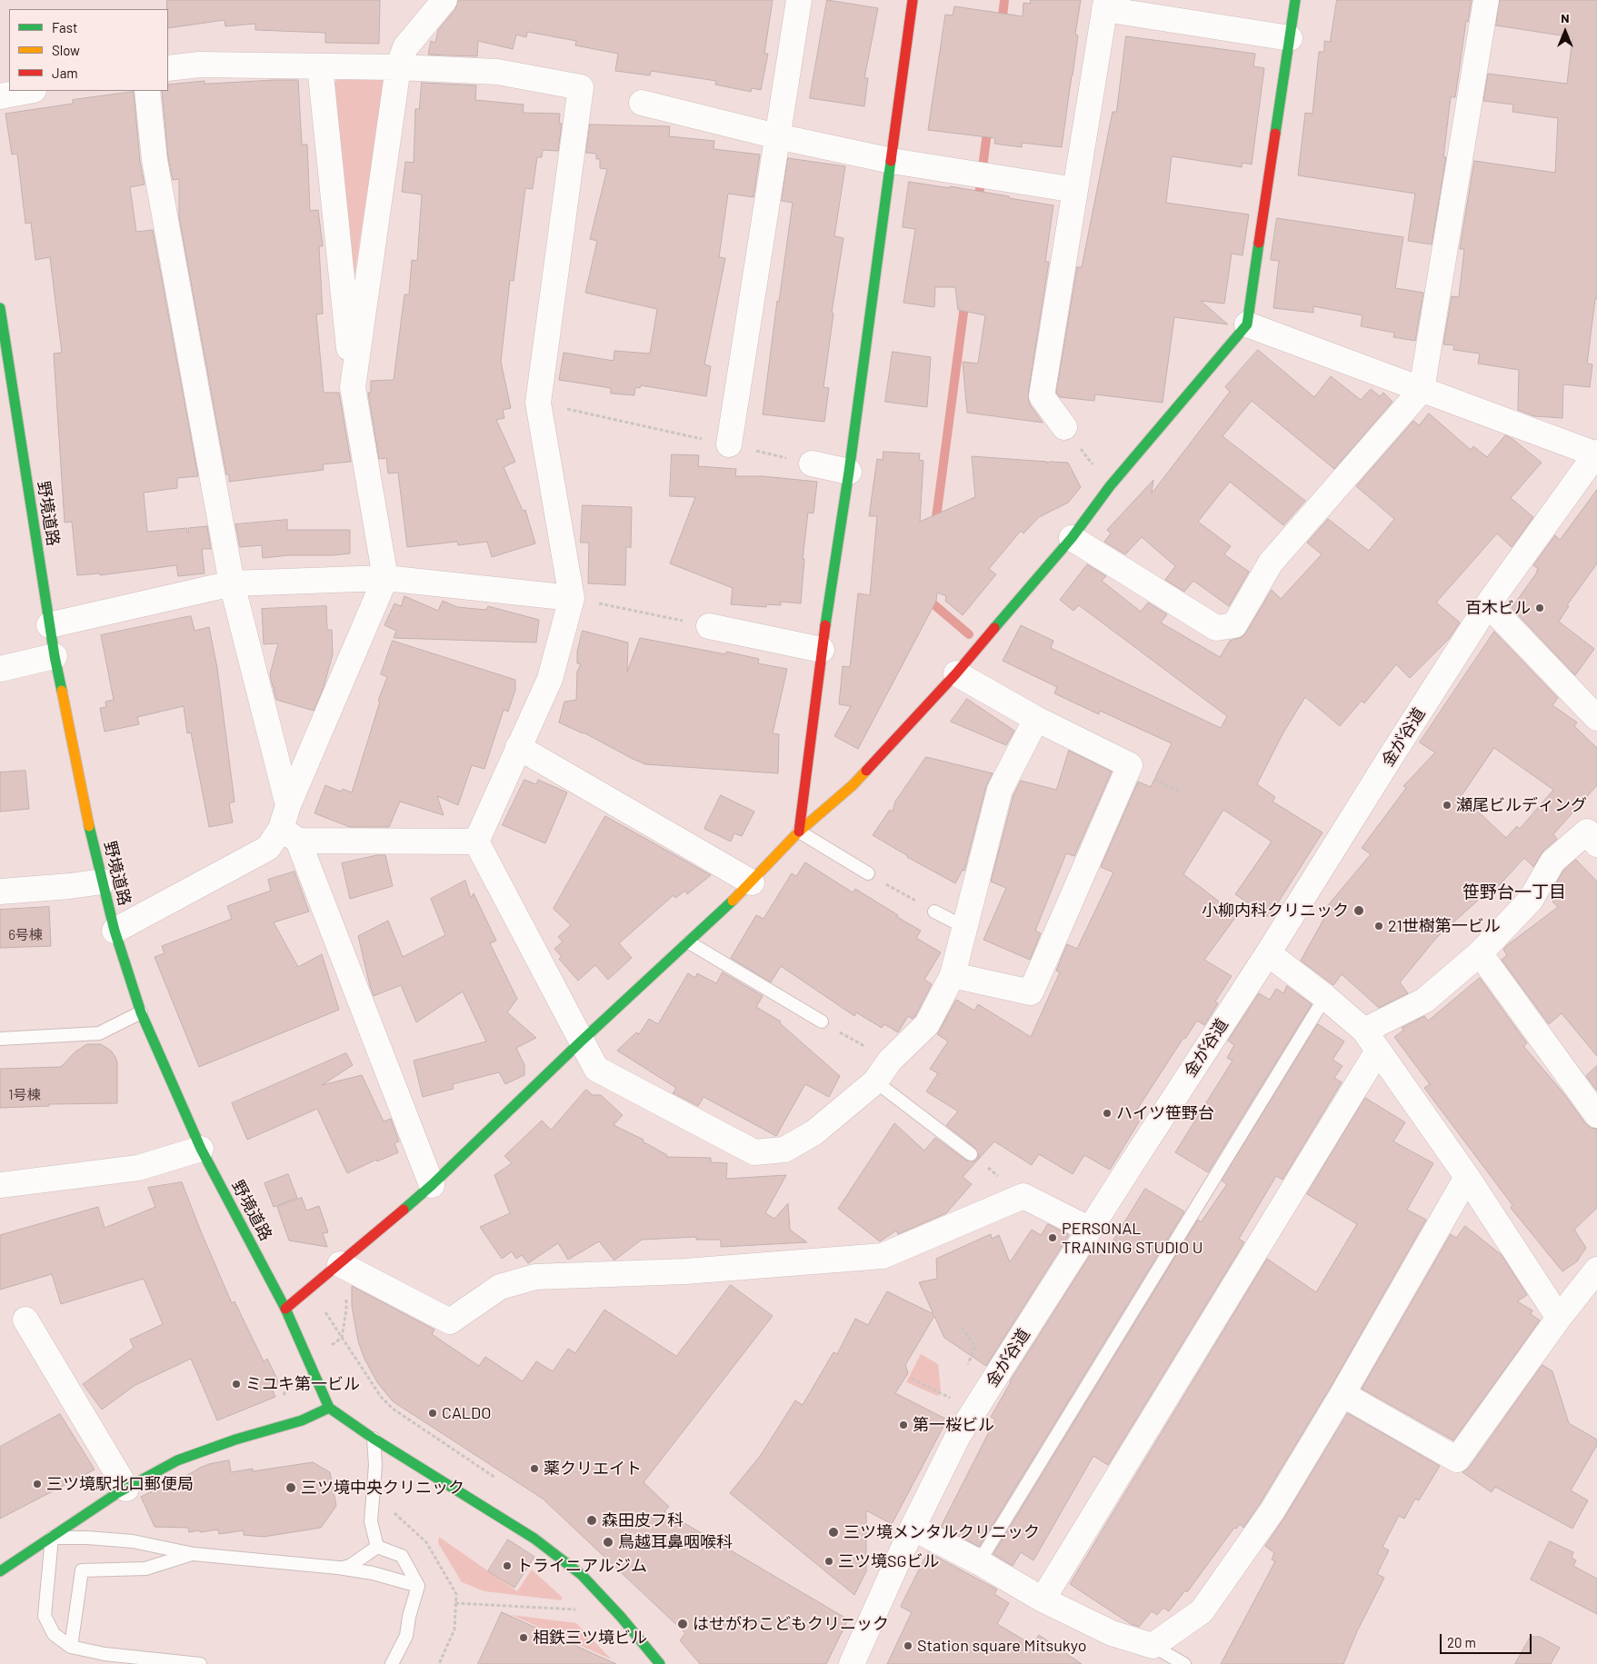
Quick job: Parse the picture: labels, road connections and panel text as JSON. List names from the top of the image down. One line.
{"streets":{"street":["野境道路","金が谷道"]},"districts":["笹野台一丁目"],"places":["百木ビル","瀬尾ビルディング","小柳内科クリニック","21世樹第一ビル","ハイツ笹野台","PERSONAL TRAINING STUDIO U","ミユキ第一ビル","CALDO","第一桜ビル","薬クリエイト","三ツ境駅北口郵便局","三ツ境中央クリニック","森田皮フ科","三ツ境メンタルクリニック","鳥越耳鼻咽喉科","三ツ境SGビル","トライニアルジム","はせがわこどもクリニック","相鉄三ツ境ビル","Station square Mitsukyo"],"house_numbers":["6号棟","1号棟"],"legend":["Fast","Slow","Jam"],"scale_bar":"20 m","north":"top"}
